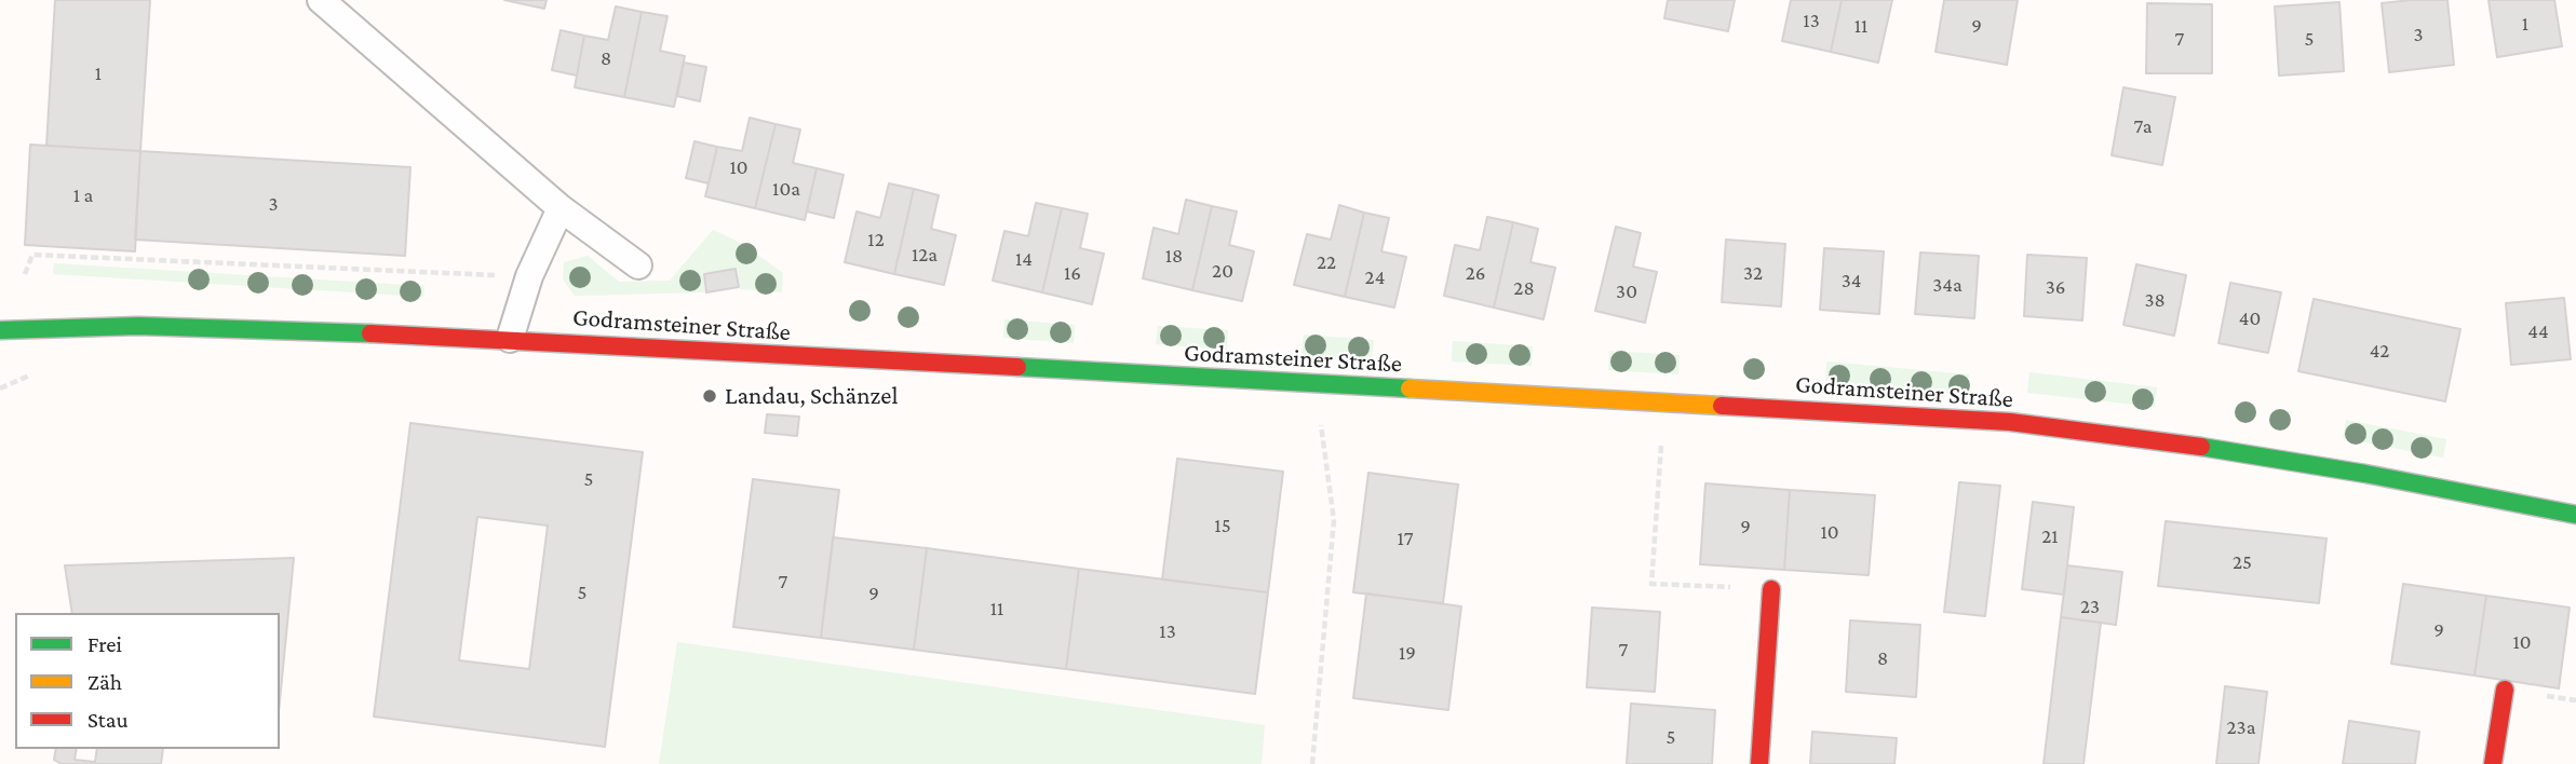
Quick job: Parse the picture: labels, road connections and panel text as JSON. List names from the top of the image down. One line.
{"streets":{"street":["Godramsteiner Straße"]},"places":["Landau, Schänzel"],"house_numbers":["13","1","11","9","3","7","5","8","1","7a","10","10a","1 a","3","12","12a","18","14","22","20","16","26","32","24","34","34a","36","28","30","38","40","44","42","5","15","9","10","21","17","25","7","5","9","23","11","9","13","10","7","19","8","23a","5"],"legend":["Frei","Zäh","Stau"]}
